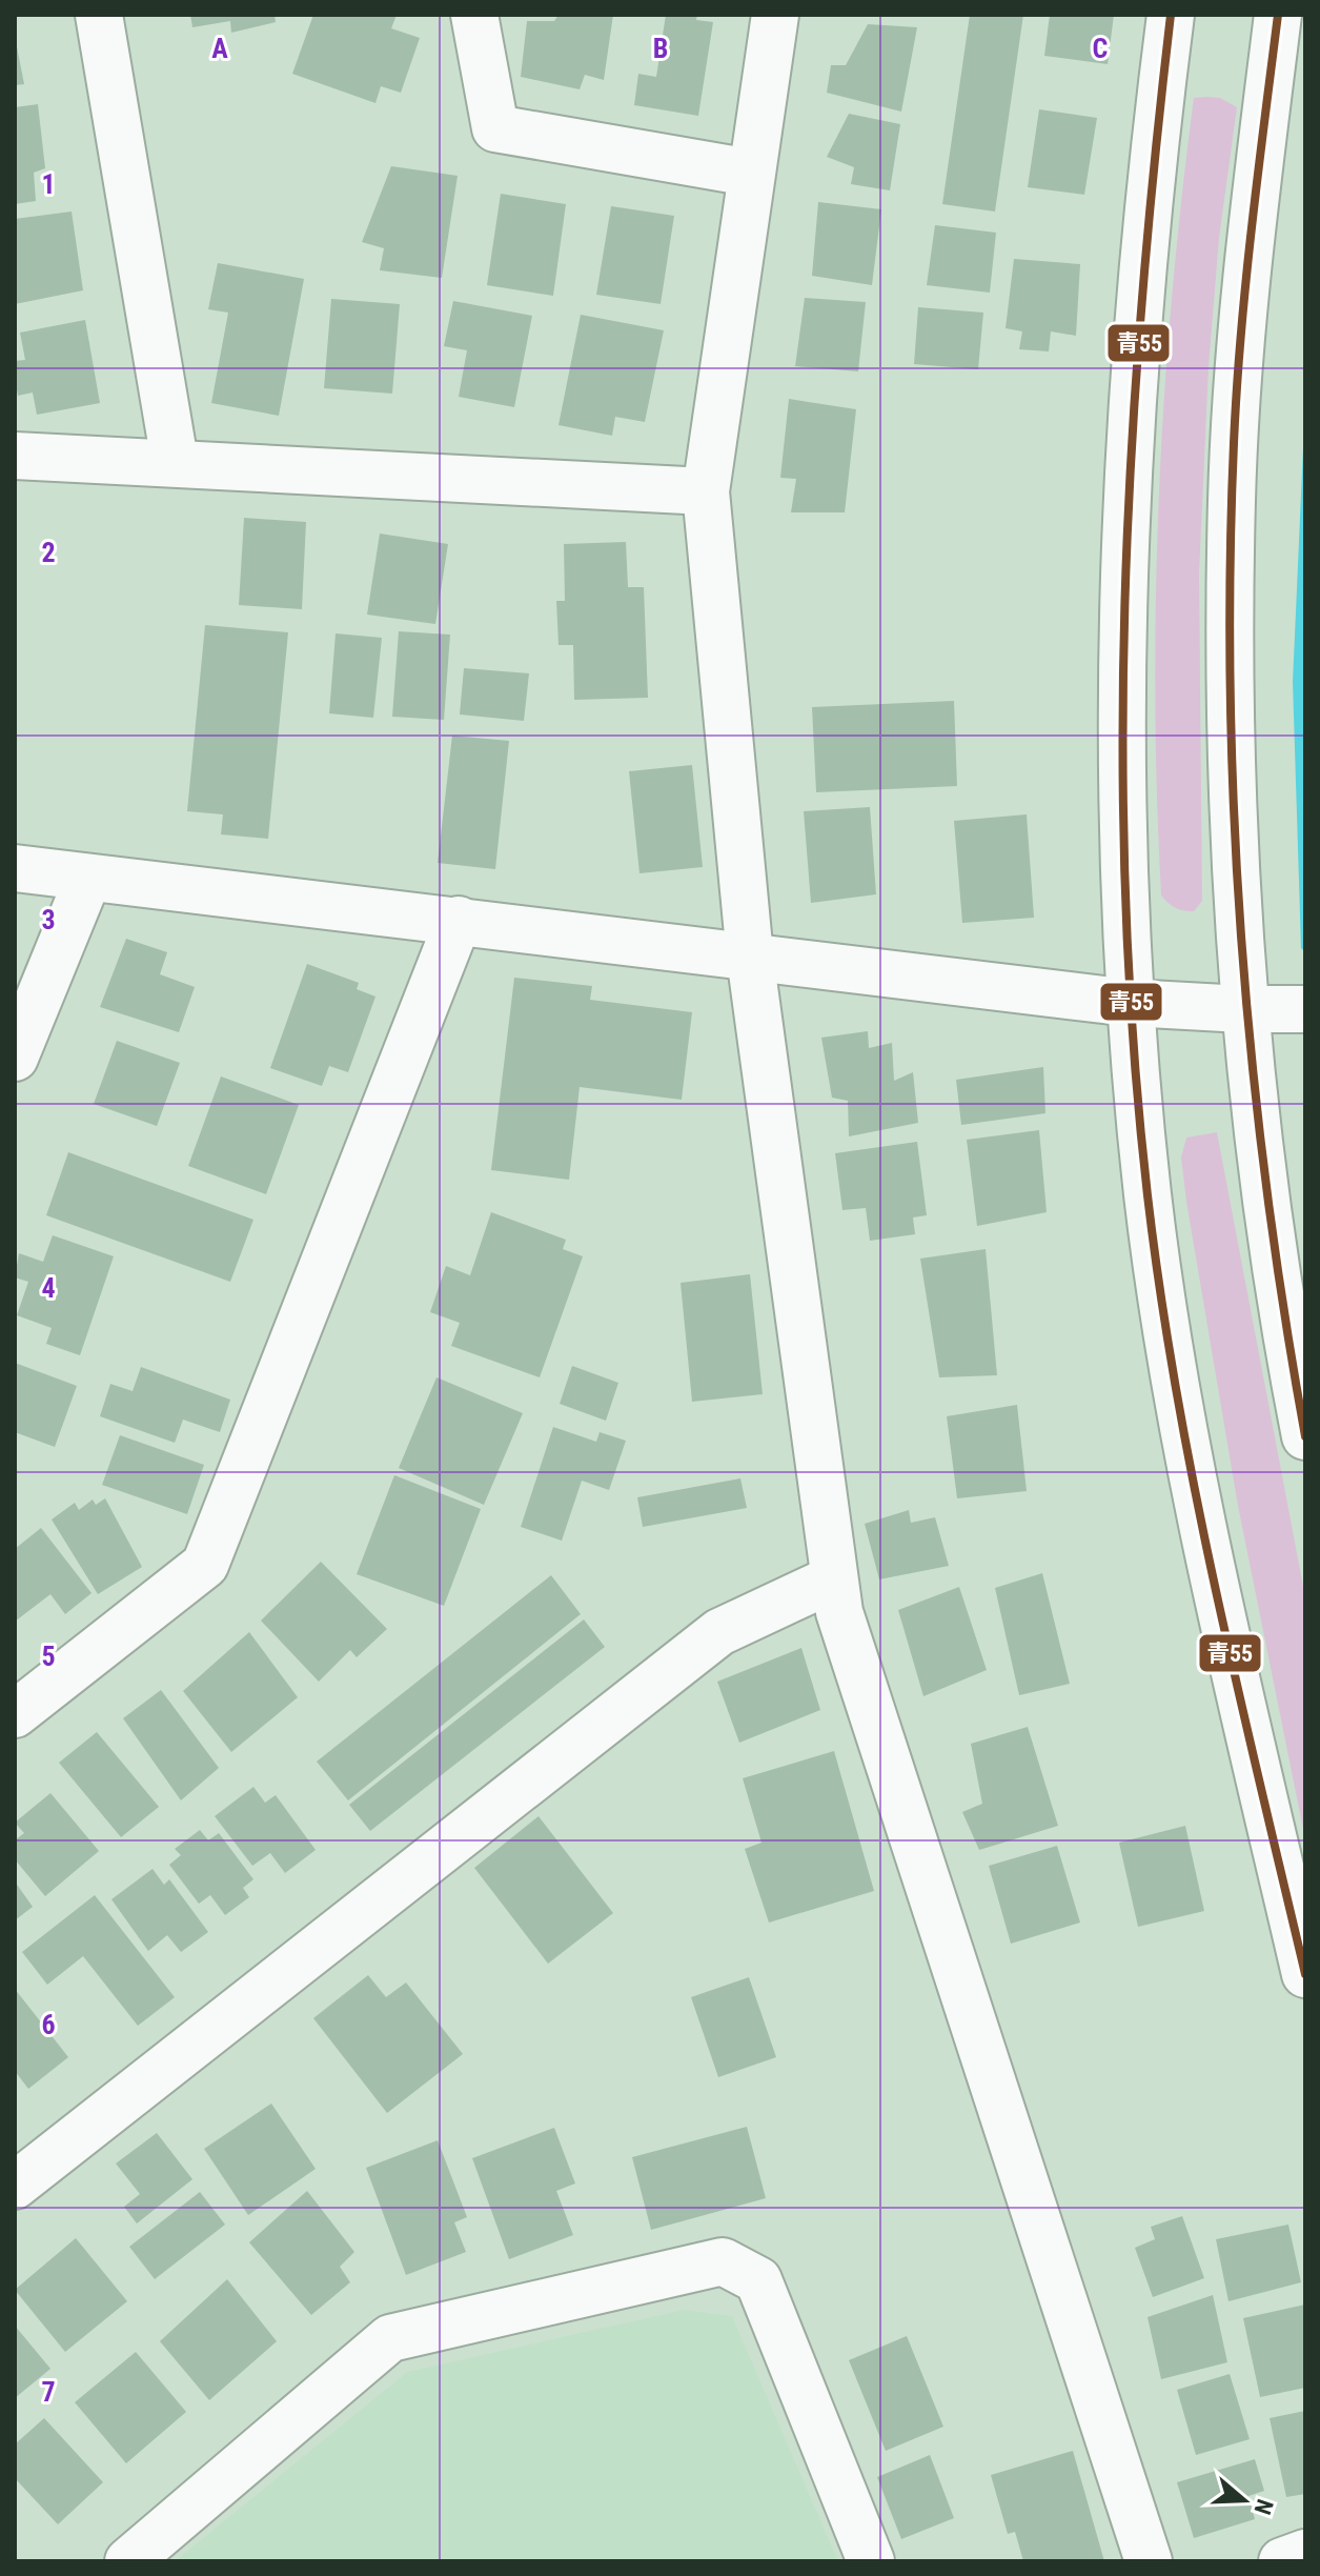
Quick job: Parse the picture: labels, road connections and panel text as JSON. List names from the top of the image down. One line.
{"lines":["transit line 青55"],"north":"right","grid":{"columns":["A","B","C"],"rows":["1","2","3","4","5","6","7"]}}
